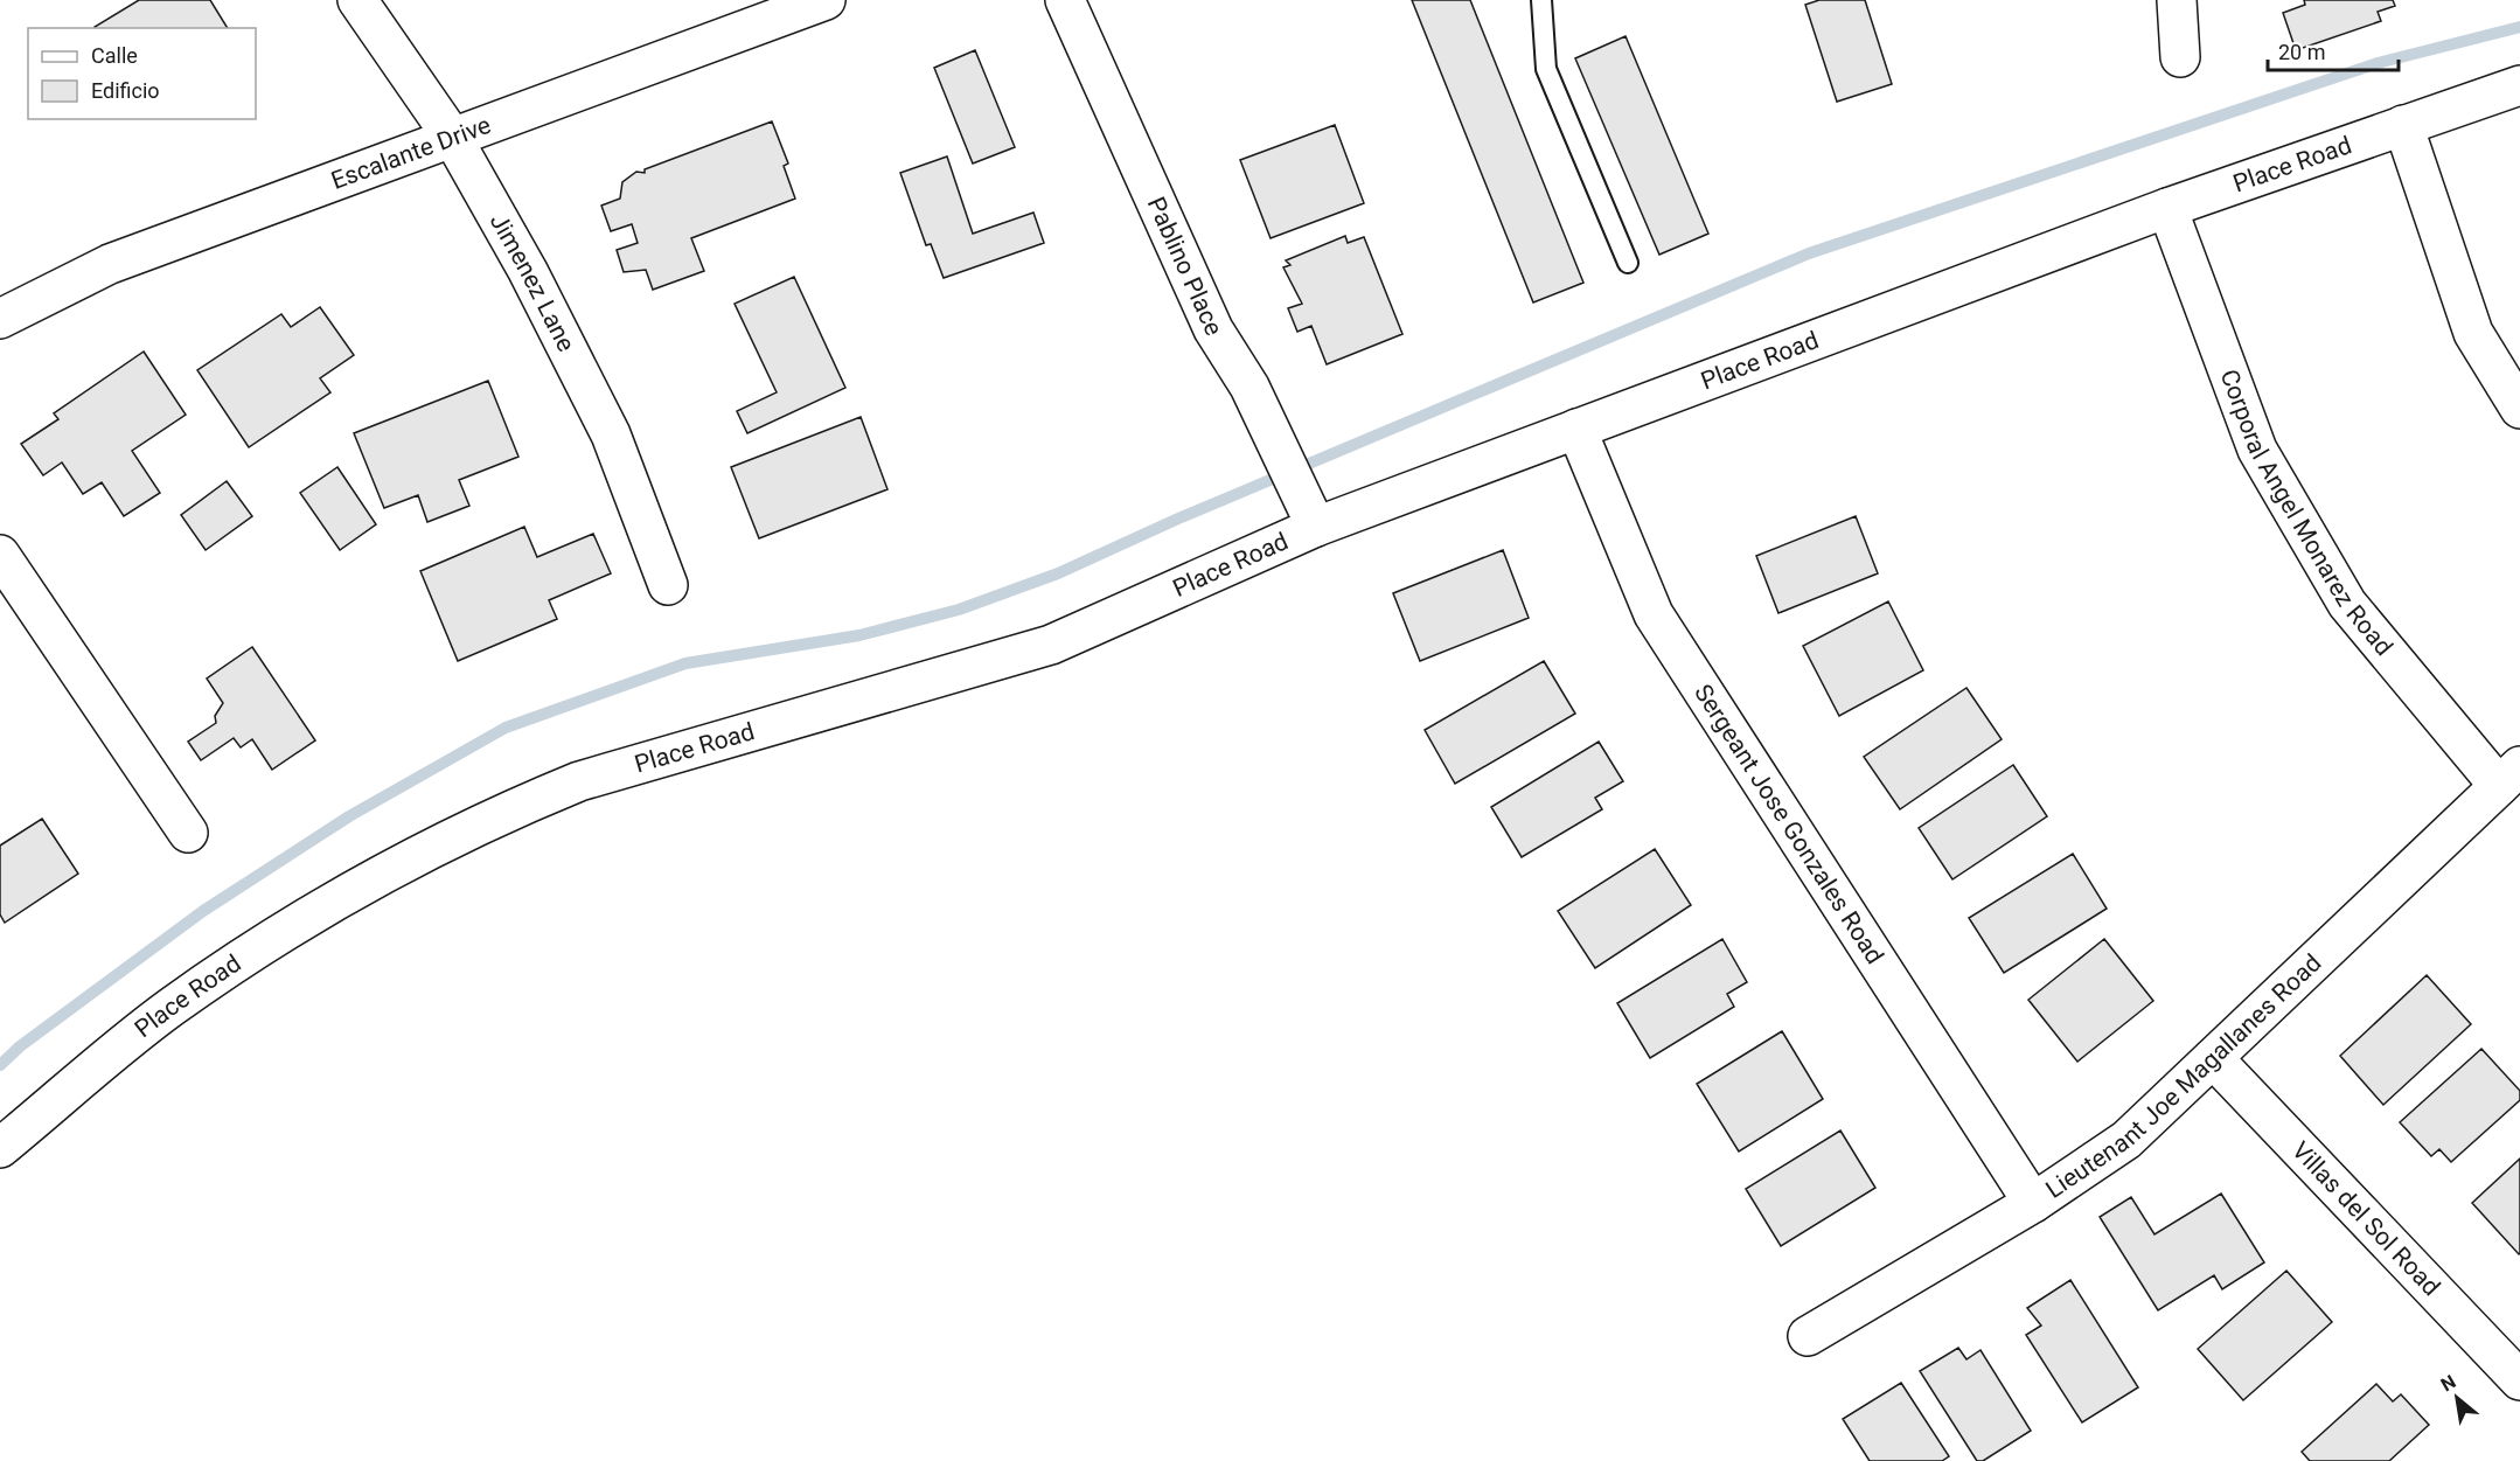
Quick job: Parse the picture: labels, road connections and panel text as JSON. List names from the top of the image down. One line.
{"streets":{"street":["Escalante Drive","Place Road","Pablino Place","Jimenez Lane","Corporal Angel Monarez Road","Sergeant Jose Gonzales Road","Lieutenant Joe Magallanes Road","Villas del Sol Road"]},"crossings":[["Escalante Drive","Jimenez Lane"],["Place Road","Pablino Place"],["Place Road","Corporal Angel Monarez Road"],["Place Road","Sergeant Jose Gonzales Road"],["Corporal Angel Monarez Road","Lieutenant Joe Magallanes Road"],["Sergeant Jose Gonzales Road","Lieutenant Joe Magallanes Road"],["Lieutenant Joe Magallanes Road","Villas del Sol Road"]],"legend":["Calle","Edificio"],"scale_bar":"20 m","north":"top left"}
